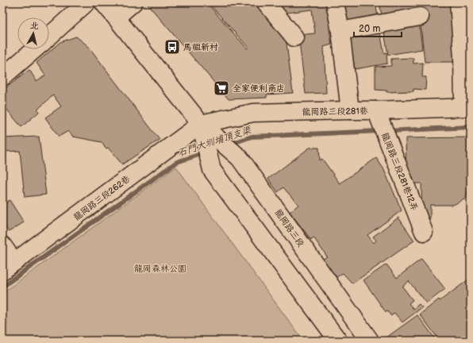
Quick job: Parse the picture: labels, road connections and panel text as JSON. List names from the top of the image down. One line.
{"streets":{"main road":["龍岡路三段281巷","龍岡路三段281巷12弄","龍岡路三段262巷","龍岡路三段"]},"crossings":[["龍岡路三段281巷","龍岡路三段281巷12弄"],["龍岡路三段281巷","龍岡路三段262巷"],["龍岡路三段281巷","龍岡路三段"],["龍岡路三段262巷","龍岡路三段"]],"water":["石門大圳埔頂支渠"],"parks":["龍岡森林公園"],"places":{"bus stop":["馬祖新村"],"supermarket":["全家便利商店"]},"scale_bar":"20 m","north":"top"}
